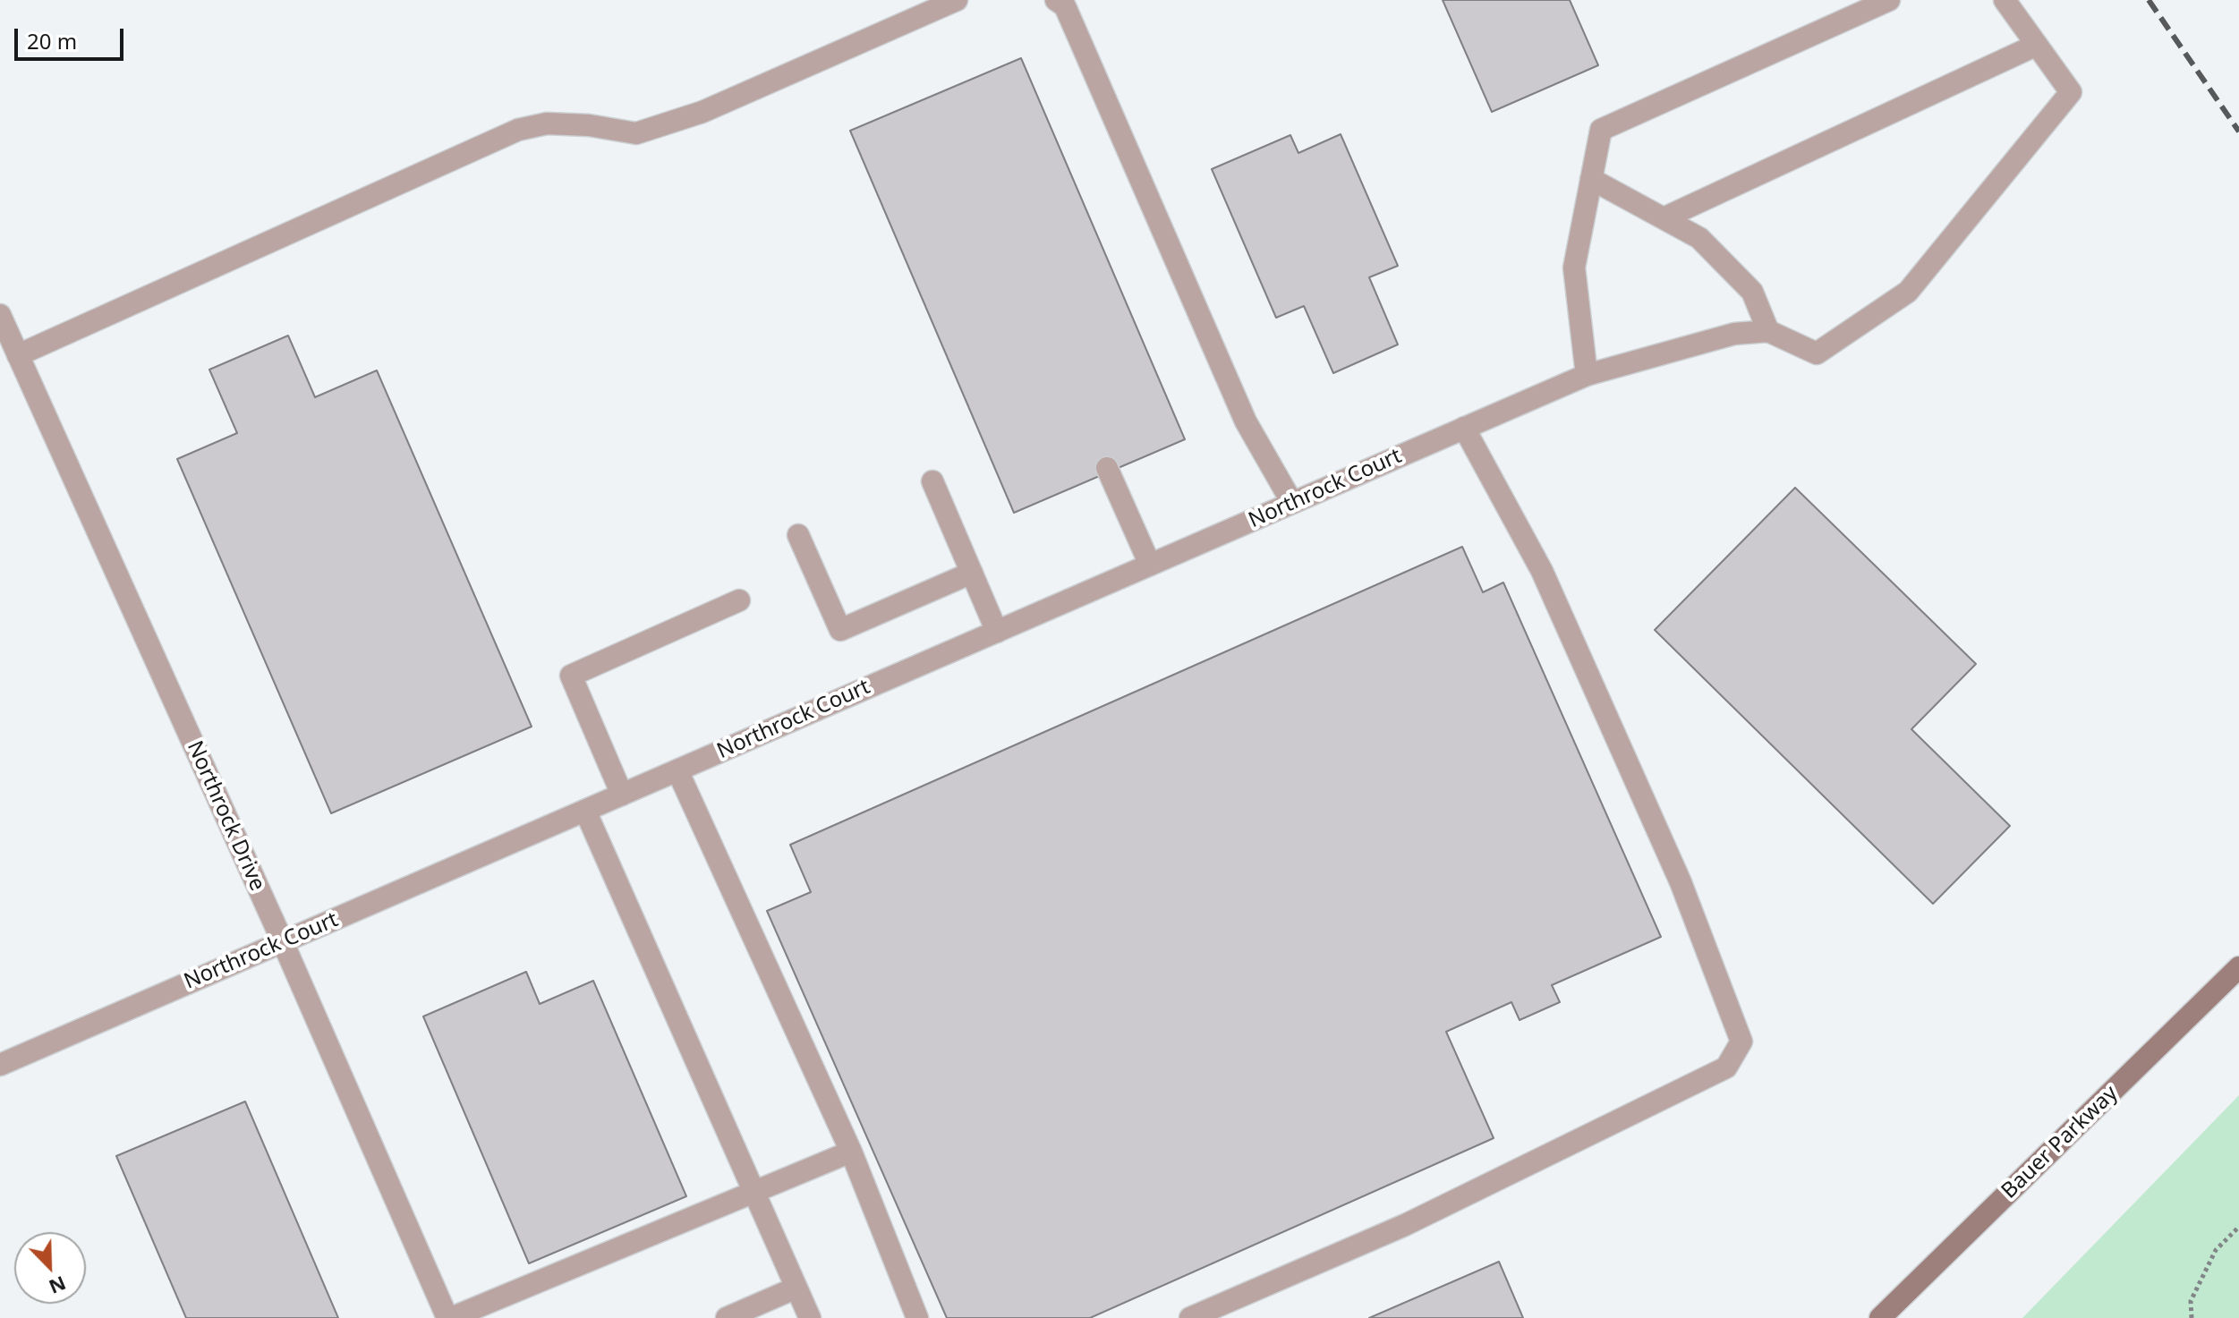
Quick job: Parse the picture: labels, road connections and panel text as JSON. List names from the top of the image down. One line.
{"streets":{"main road":["Bauer Parkway"],"street":["Northrock Court","Northrock Drive"]},"crossings":[["Northrock Court","Northrock Drive"]],"scale_bar":"20 m","north":"bottom right"}
